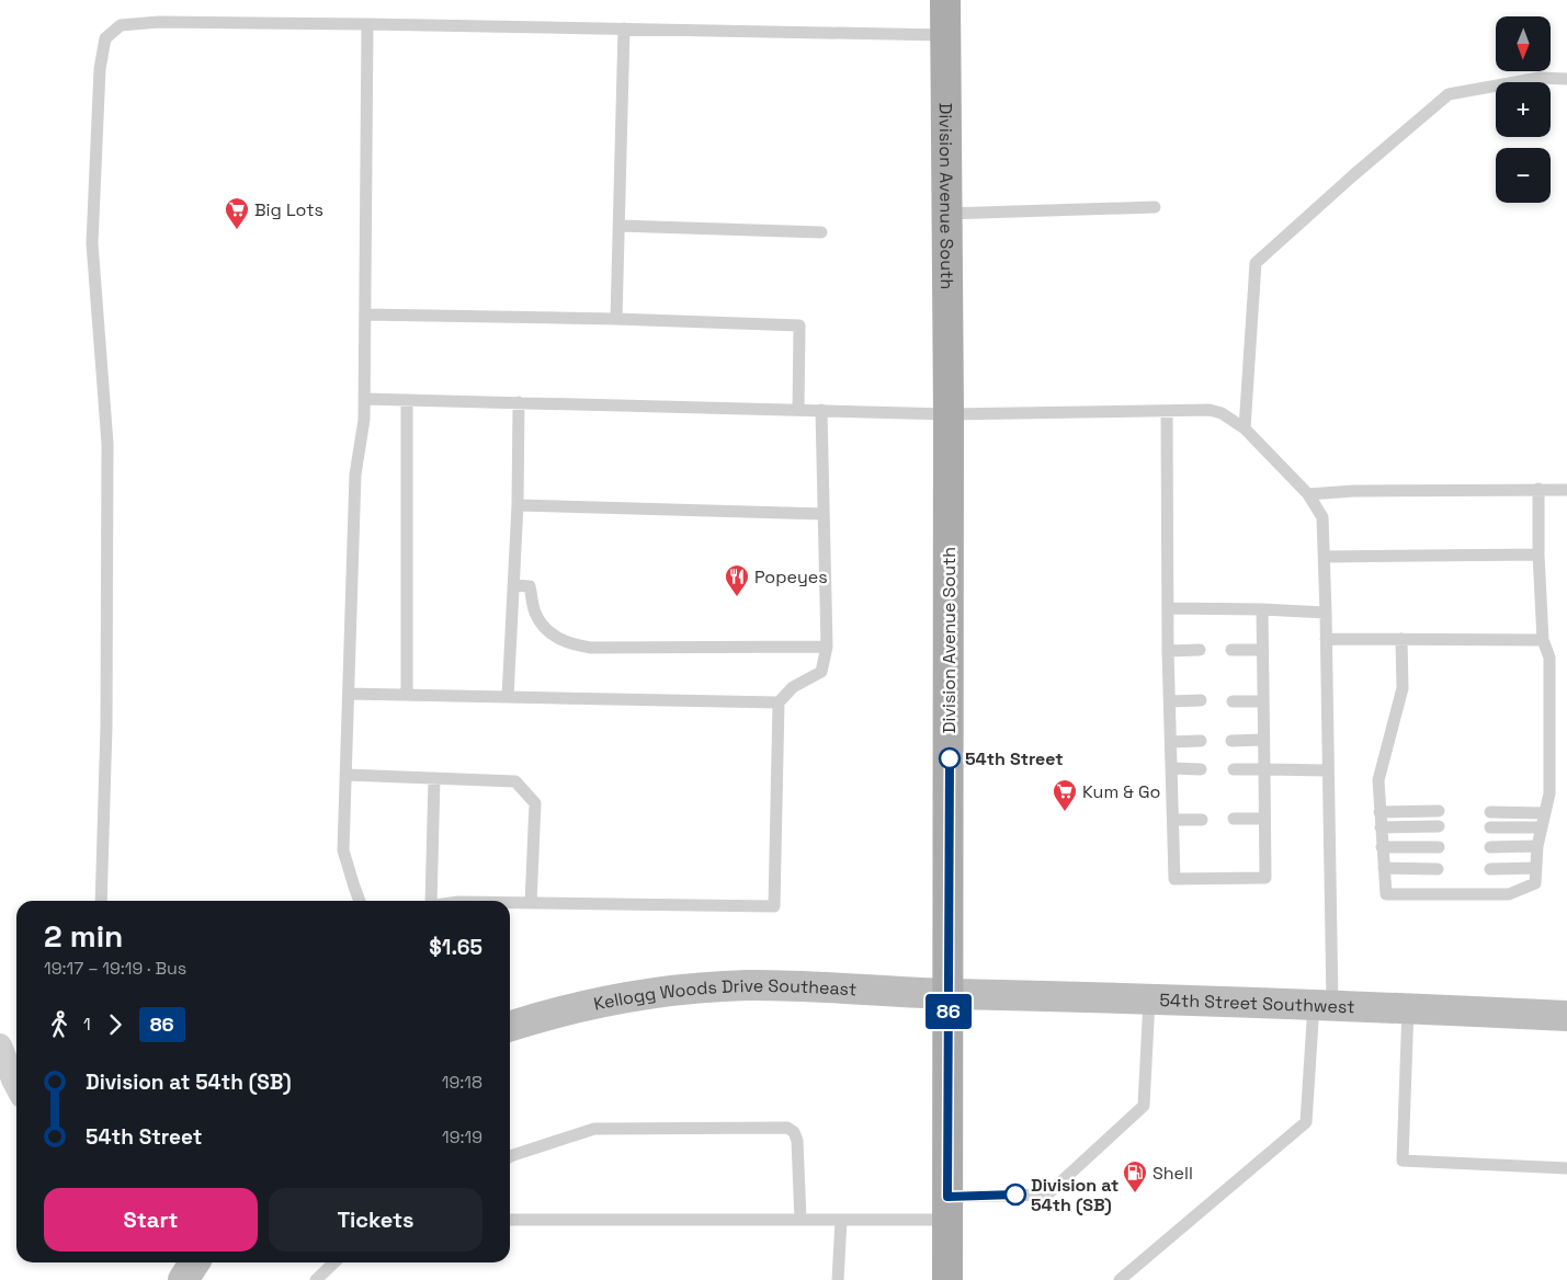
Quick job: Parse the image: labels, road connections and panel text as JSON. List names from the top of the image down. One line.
{"streets":{"main road":["Division Avenue South","Kellogg Woods Drive Southeast","54th Street Southwest"]},"crossings":[["Division Avenue South","Kellogg Woods Drive Southeast"],["Division Avenue South","54th Street Southwest"],["Kellogg Woods Drive Southeast","54th Street Southwest"]],"places":{"supermarket":["Big Lots","Kum & Go"],"restaurant":["Popeyes"],"other":["54th Street","Division at 54th (SB)"],"fuel station":["Shell"]},"lines":["bus line 86"],"north":"bottom","page":{"on_map":"86","map_buttons":["+","−"],"heading":["2 min","19:17 – 19:19 · Bus","$1.65"],"legs":["1","86"],"list":[{"name":"Division at 54th (SB)","value":"19:18"},{"name":"54th Street","value":"19:19"}],"buttons":["Start","Tickets"]}}
